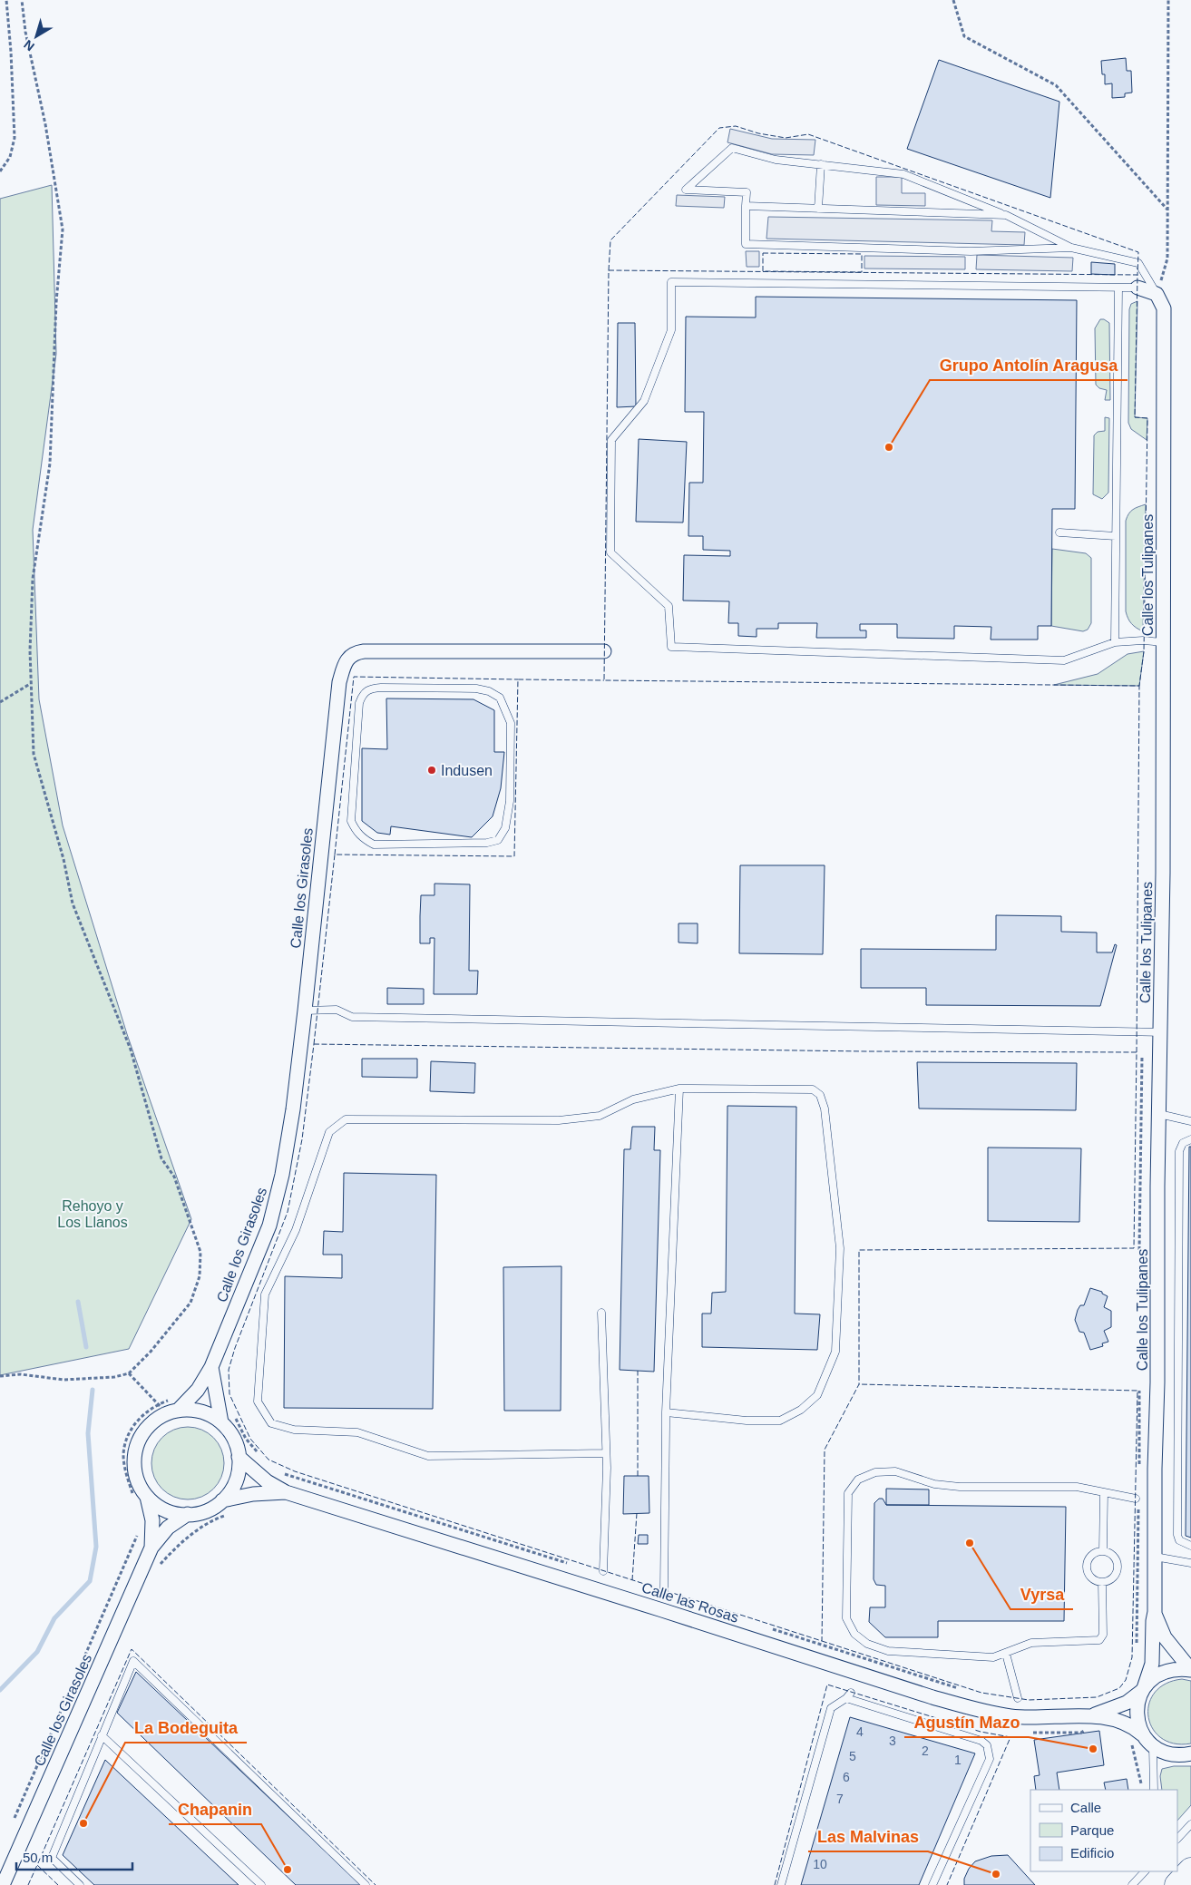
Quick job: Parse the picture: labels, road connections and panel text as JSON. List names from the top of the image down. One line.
{"streets":{"street":["Calle los Tulipanes","Calle los Girasoles","Calle las Rosas"]},"crossings":[["Calle los Tulipanes","Calle las Rosas"],["Calle los Girasoles","Calle las Rosas"]],"parks":["Rehoyo y Los Llanos"],"places":["Grupo Antolín Aragusa","Indusen","Vyrsa","Agustín Mazo","La Bodeguita","Chapanin","Las Malvinas"],"house_numbers":["4","3","2","5","1","6","7","10"],"legend":["Calle","Parque","Edificio"],"scale_bar":"50 m","north":"bottom left"}
